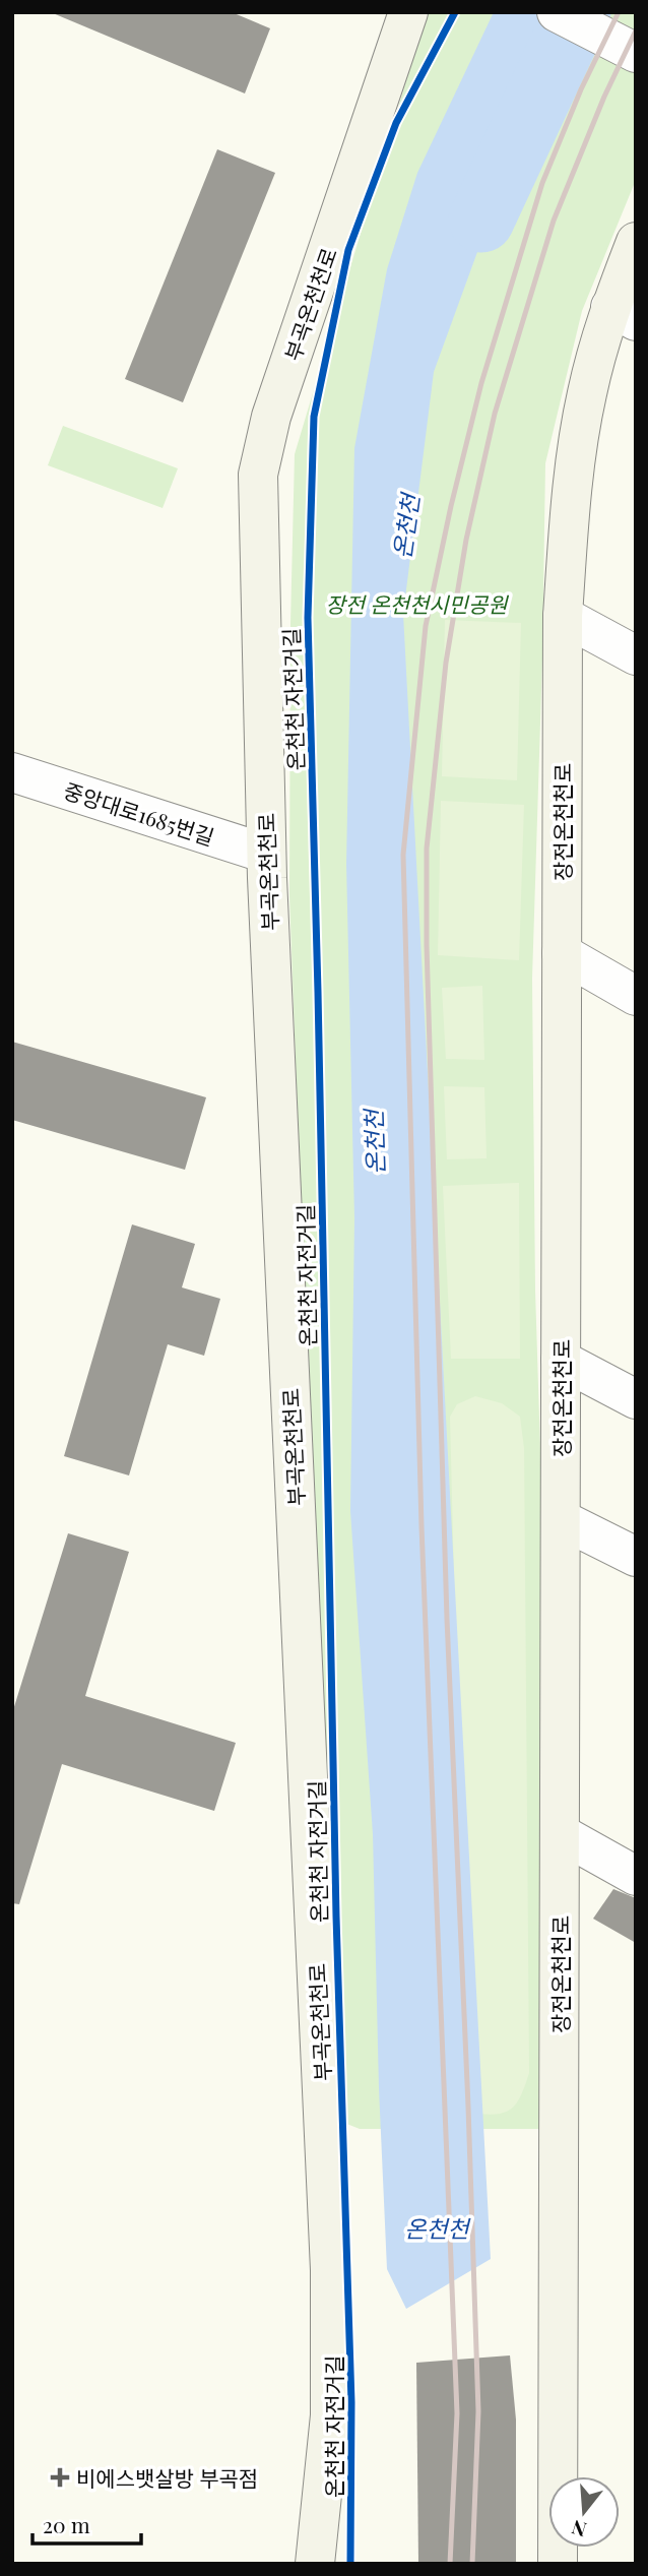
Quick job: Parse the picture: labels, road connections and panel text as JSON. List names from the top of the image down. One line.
{"streets":{"main road":["부곡온천천로","장전온천천로"],"street":["중앙대로1685번길"],"cycle path":["온천천 자전거길"]},"crossings":[["부곡온천천로","중앙대로1685번길"]],"water":["온천천"],"parks":["장전 온천천시민공원"],"places":{"health":["비에스뱃살방 부곡점"]},"scale_bar":"20 m","north":"bottom"}
